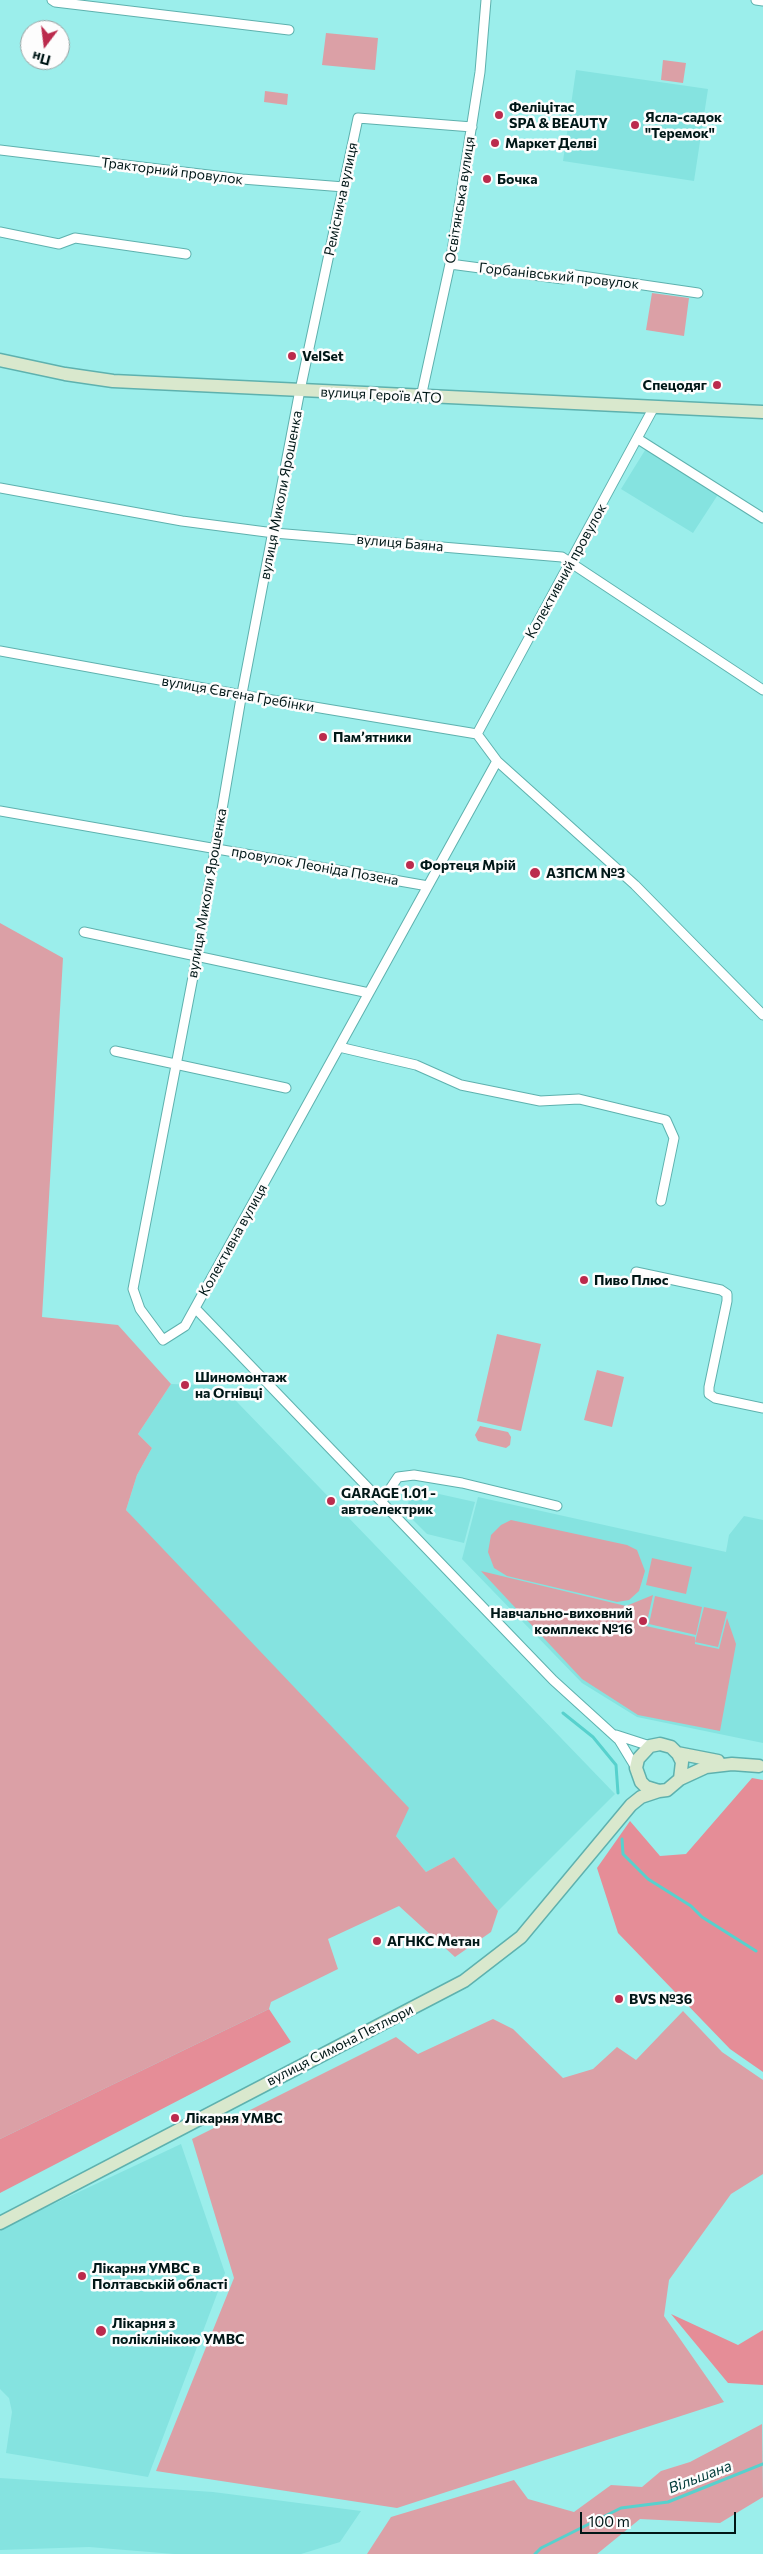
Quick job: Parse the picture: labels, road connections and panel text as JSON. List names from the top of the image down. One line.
{"streets":{"street":["Тракторний провулок","Реміснича вулиця","Освітянська вулиця","Горбанівський провулок","вулиця Героїв АТО","вулиця Миколи Ярошенка","вулиця Баяна","Колективний провулок","вулиця Євгена Гребінки","провулок Леоніда Позена","Колективна вулиця","вулиця Симона Петлюри"]},"crossings":[["Тракторний провулок","Реміснича вулиця"],["Реміснича вулиця","Освітянська вулиця"],["Реміснича вулиця","вулиця Героїв АТО"],["Реміснича вулиця","вулиця Миколи Ярошенка"],["Освітянська вулиця","Горбанівський провулок"],["Освітянська вулиця","вулиця Героїв АТО"],["вулиця Героїв АТО","вулиця Миколи Ярошенка"],["вулиця Героїв АТО","Колективний провулок"],["вулиця Миколи Ярошенка","вулиця Баяна"],["вулиця Миколи Ярошенка","вулиця Євгена Гребінки"],["вулиця Миколи Ярошенка","провулок Леоніда Позена"],["вулиця Миколи Ярошенка","Колективна вулиця"],["вулиця Баяна","Колективний провулок"],["Колективний провулок","вулиця Євгена Гребінки"],["провулок Леоніда Позена","Колективна вулиця"],["Колективна вулиця","вулиця Симона Петлюри"]],"water":["Вільшана"],"places":["Феліцітас SPA & BEAUTY","Ясла-садок \"Теремок\"","Маркет Делві","Бочка","VelSet","Спецодяг","Памʼятники","Фортеця Мрій","АЗПСМ №3","Пиво Плюс","Шиномонтаж на Огнівці","GARAGE 1.01 - автоелектрик","Навчально-виховний комплекс №16","АГНКС Метан","BVS №36","Лікарня УМВС","Лікарня УМВС в Полтавській області","Лікарня з поліклінікою УМВС"],"scale_bar":"100 m","north":"bottom"}
